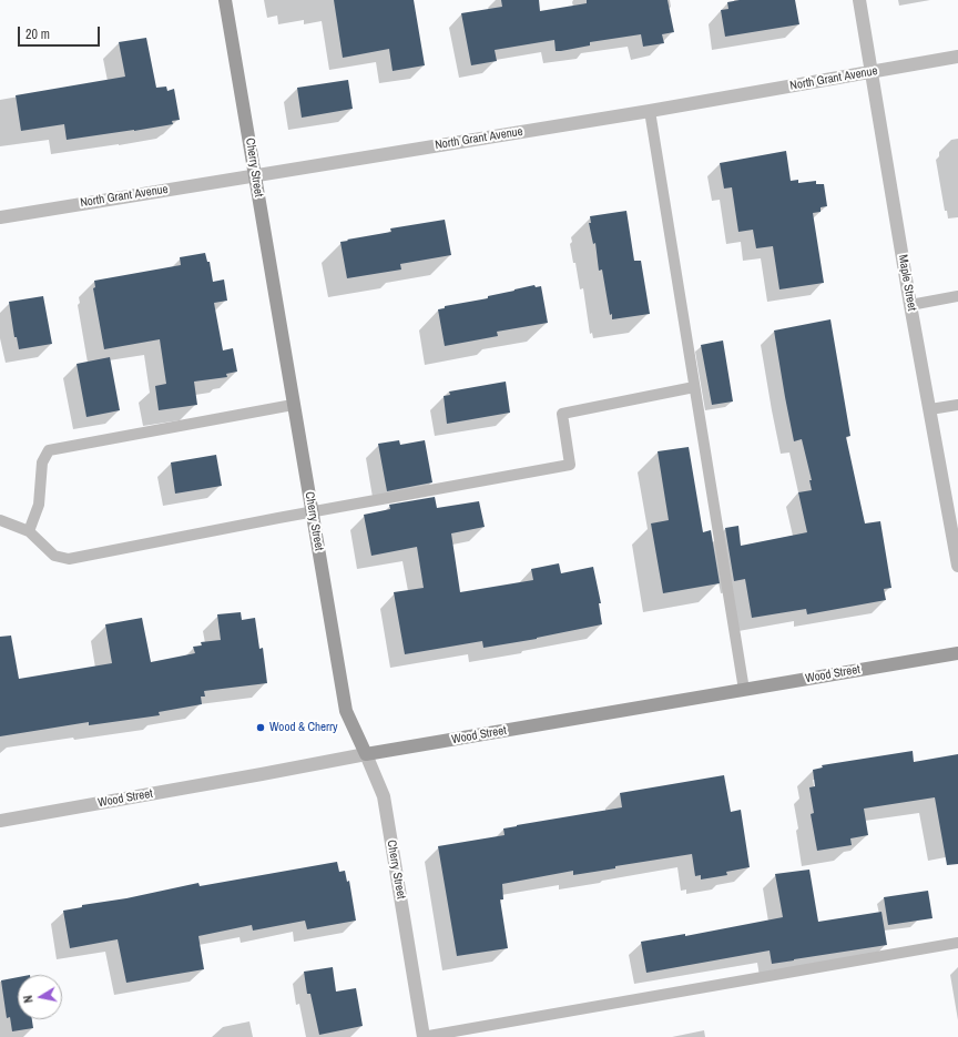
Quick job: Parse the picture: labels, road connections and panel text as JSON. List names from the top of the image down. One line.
{"streets":{"street":["North Grant Avenue","Cherry Street","Maple Street","Wood Street"]},"crossings":[["North Grant Avenue","Cherry Street"],["North Grant Avenue","Maple Street"],["Cherry Street","Wood Street"]],"places":["Wood & Cherry"],"scale_bar":"20 m","north":"left"}
